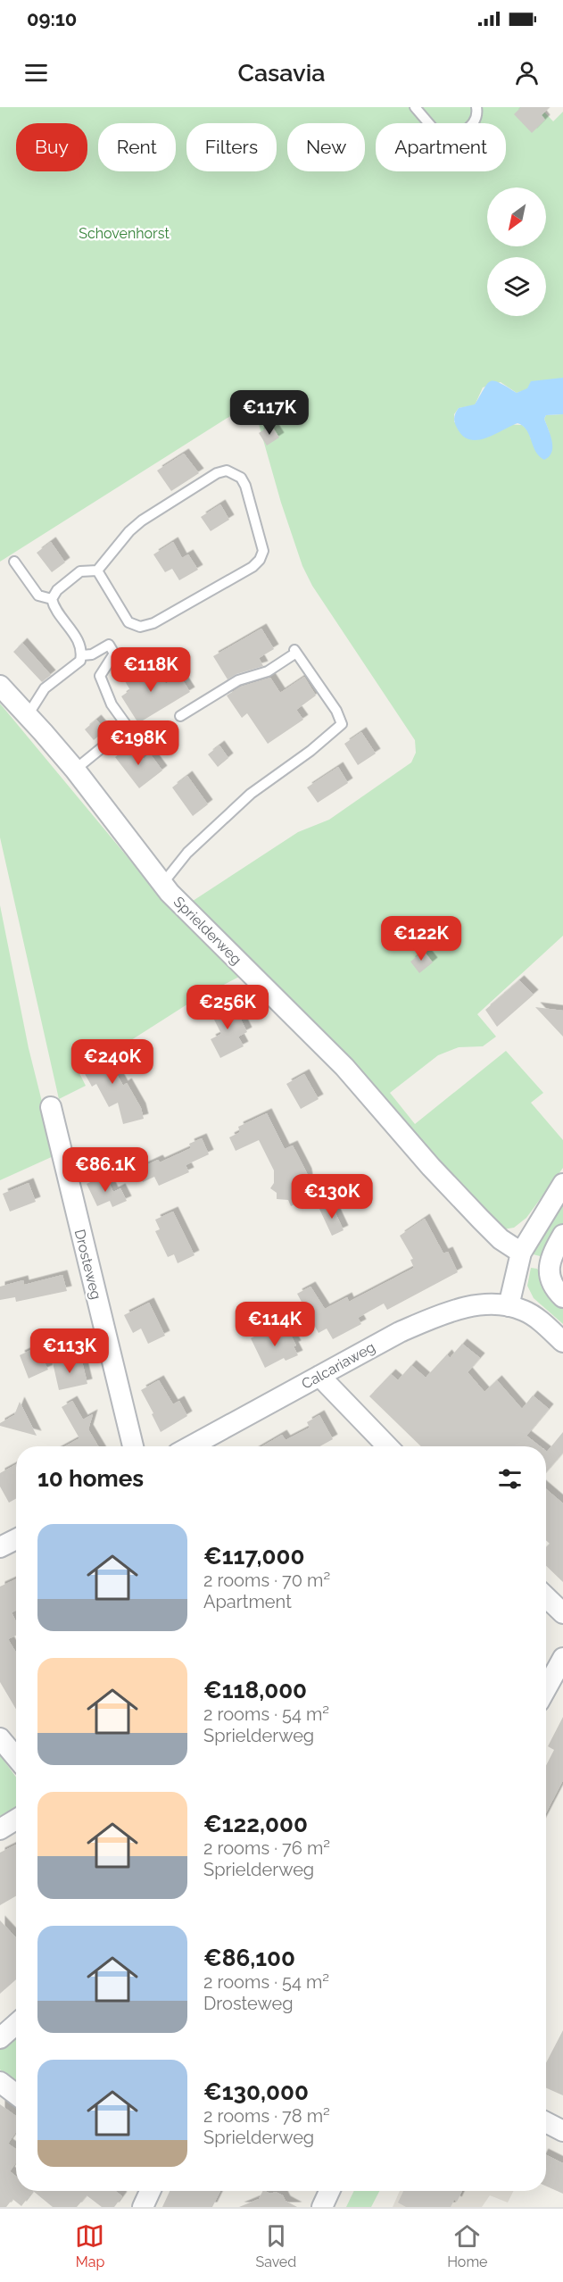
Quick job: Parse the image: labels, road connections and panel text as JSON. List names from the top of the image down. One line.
{"streets":{"street":["Sprielderweg","Drosteweg","Calcariaweg"]},"parks":["Schovenhorst"],"north":"bottom left","page":{"status":"09:10","header":"Casavia","chip":["Buy","Rent","Filters","New","Apartment"],"price":["€117K","€118K","€198K","€122K","€256K","€240K","€86.1K","€130K","€114K","€113K"],"heading":"10 homes","list":[{"name":"€117,000","note":"2 rooms · 70 m² · Apartment"},{"name":"€118,000","note":"2 rooms · 54 m² · Sprielderweg"},{"name":"€122,000","note":"2 rooms · 76 m² · Sprielderweg"},{"name":"€86,100","note":"2 rooms · 54 m² · Drosteweg"},{"name":"€130,000","note":"2 rooms · 78 m² · Sprielderweg"}],"tabs":["Map","Saved","Home"]}}
